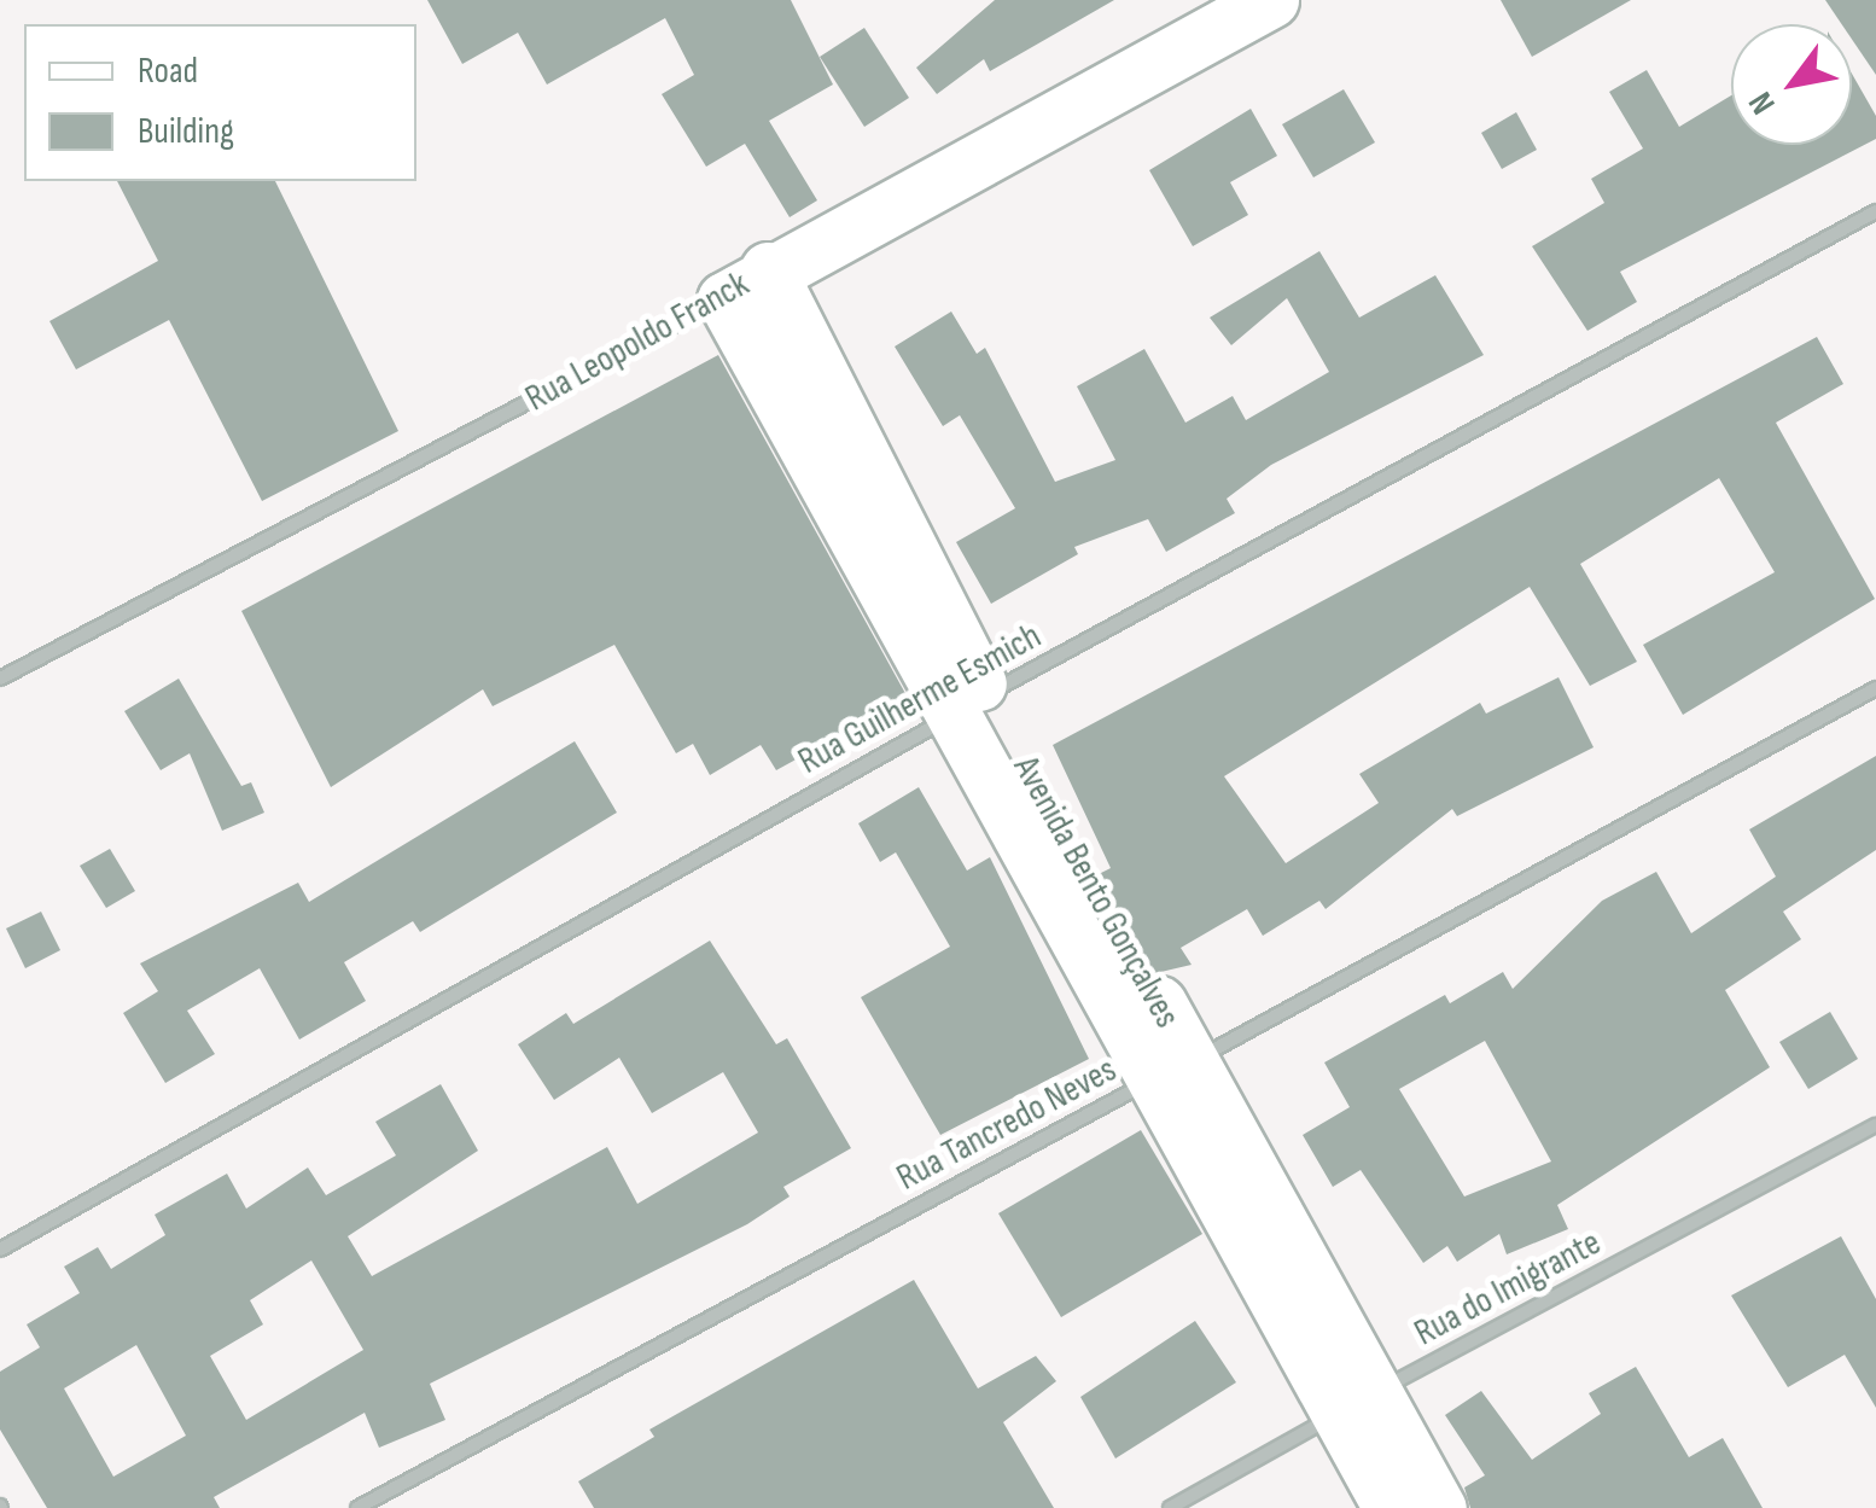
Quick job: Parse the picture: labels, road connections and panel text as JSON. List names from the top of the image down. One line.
{"streets":{"main road":["Rua Leopoldo Franck","Avenida Bento Gonçalves"],"street":["Rua Guilherme Esmich","Rua Tancredo Neves","Rua do Imigrante"]},"crossings":[["Rua Leopoldo Franck","Avenida Bento Gonçalves"],["Rua Guilherme Esmich","Avenida Bento Gonçalves"],["Avenida Bento Gonçalves","Rua Tancredo Neves"],["Avenida Bento Gonçalves","Rua do Imigrante"]],"legend":["Road","Building"],"north":"bottom left"}
